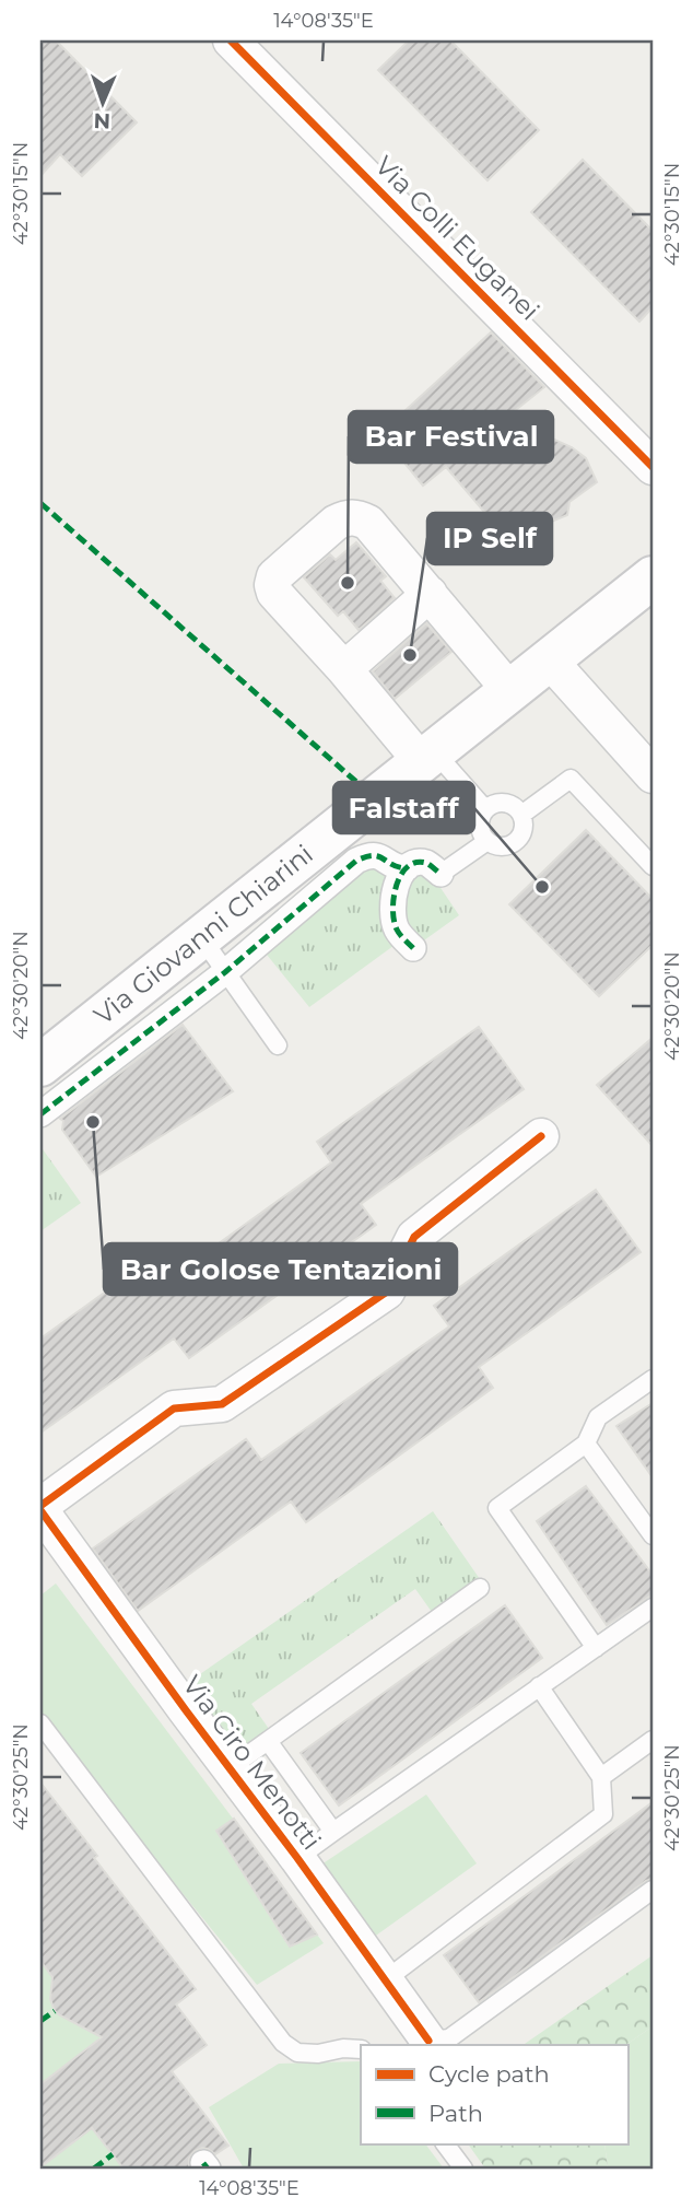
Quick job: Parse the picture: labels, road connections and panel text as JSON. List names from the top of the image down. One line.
{"streets":{"main road":["Via Giovanni Chiarini"],"street":["Via Colli Euganei","Via Ciro Menotti"]},"places":["Bar Festival","IP Self","Falstaff","Bar Golose Tentazioni"],"legend":["Cycle path","Path"],"north":"bottom","coordinates":["14°08'35\"E","42°30'15\"N","42°30'20\"N","42°30'25\"N"]}
